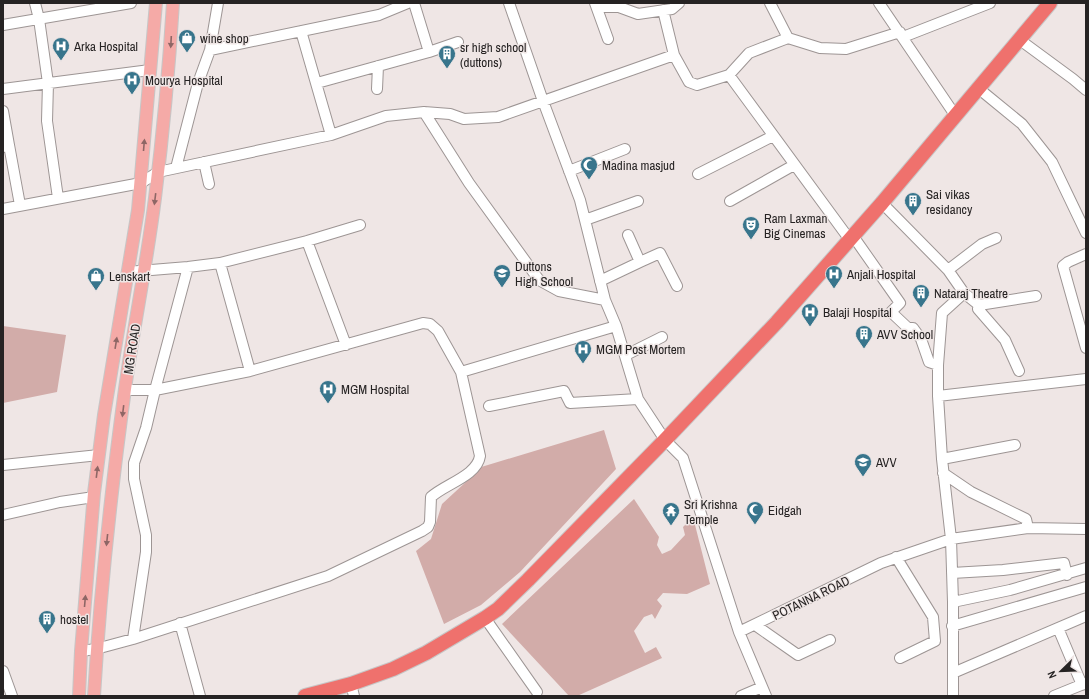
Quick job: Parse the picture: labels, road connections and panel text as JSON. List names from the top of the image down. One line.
{"streets":{"main road":["MG ROAD"],"street":["POTANNA ROAD"]},"places":{"shop":["wine shop","Lenskart"],"hospital":["Arka Hospital","Mourya Hospital","Anjali Hospital","Balaji Hospital","MGM Post Mortem","MGM Hospital"],"building":["sr high school (duttons)","Sai vikas residancy","Nataraj Theatre","AVV School","hostel"],"mosque":["Madina masjud","Eidgah"],"theatre":["Ram Laxman Big Cinemas"],"school or university":["Duttons High School","AVV"],"temple":["Sri Krishna Temple"]},"north":"bottom left"}
